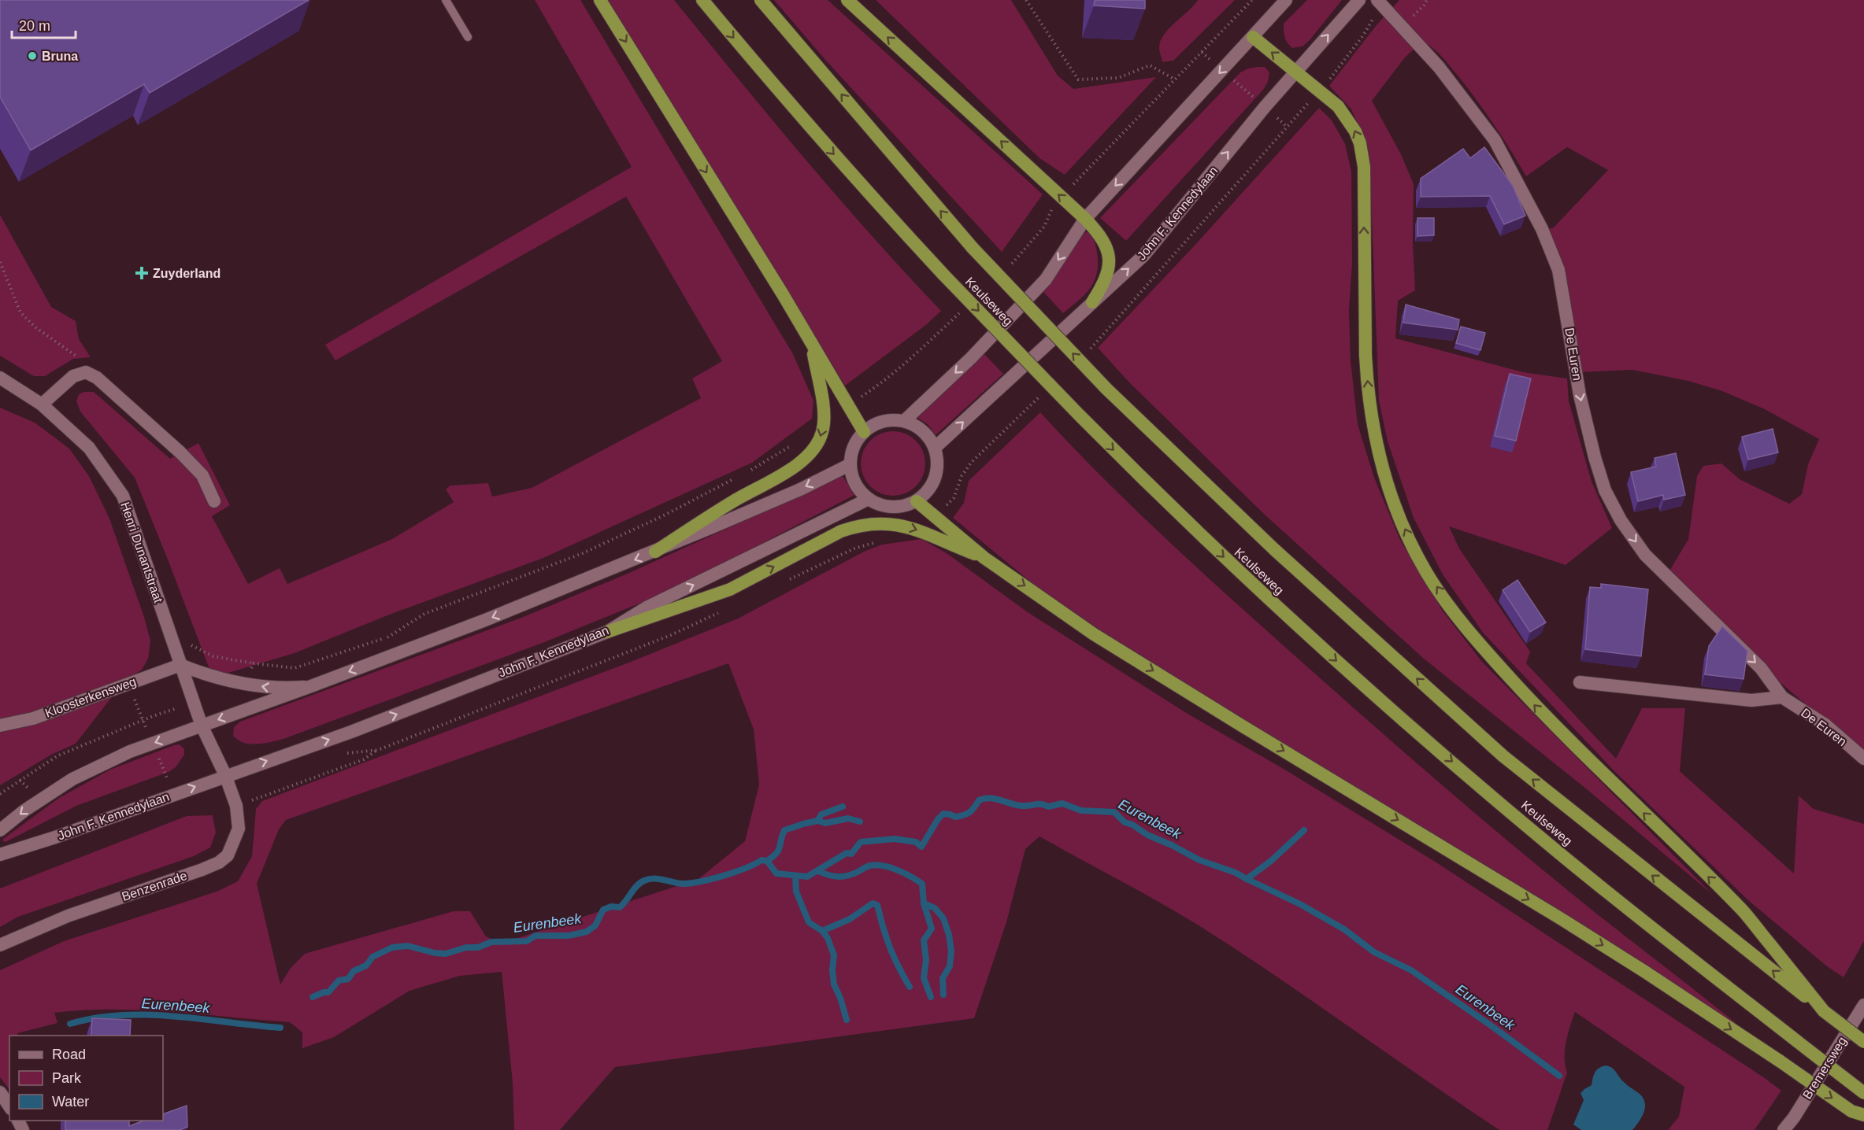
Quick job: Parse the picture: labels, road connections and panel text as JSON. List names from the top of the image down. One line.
{"streets":{"highway":["Keulseweg"],"street":["John F. Kennedylaan","De Euren","Henri Dunantstraat","Kloosterkensweg","Benzenrade","Bremersweg"]},"crossings":[["John F. Kennedylaan","Benzenrade"],["Henri Dunantstraat","Kloosterkensweg"]],"one_way":["De Euren"],"water":["Eurenbeek"],"places":{"other":["Bruna"],"health":["Zuyderland"]},"legend":["Road","Park","Water"],"scale_bar":"20 m"}
